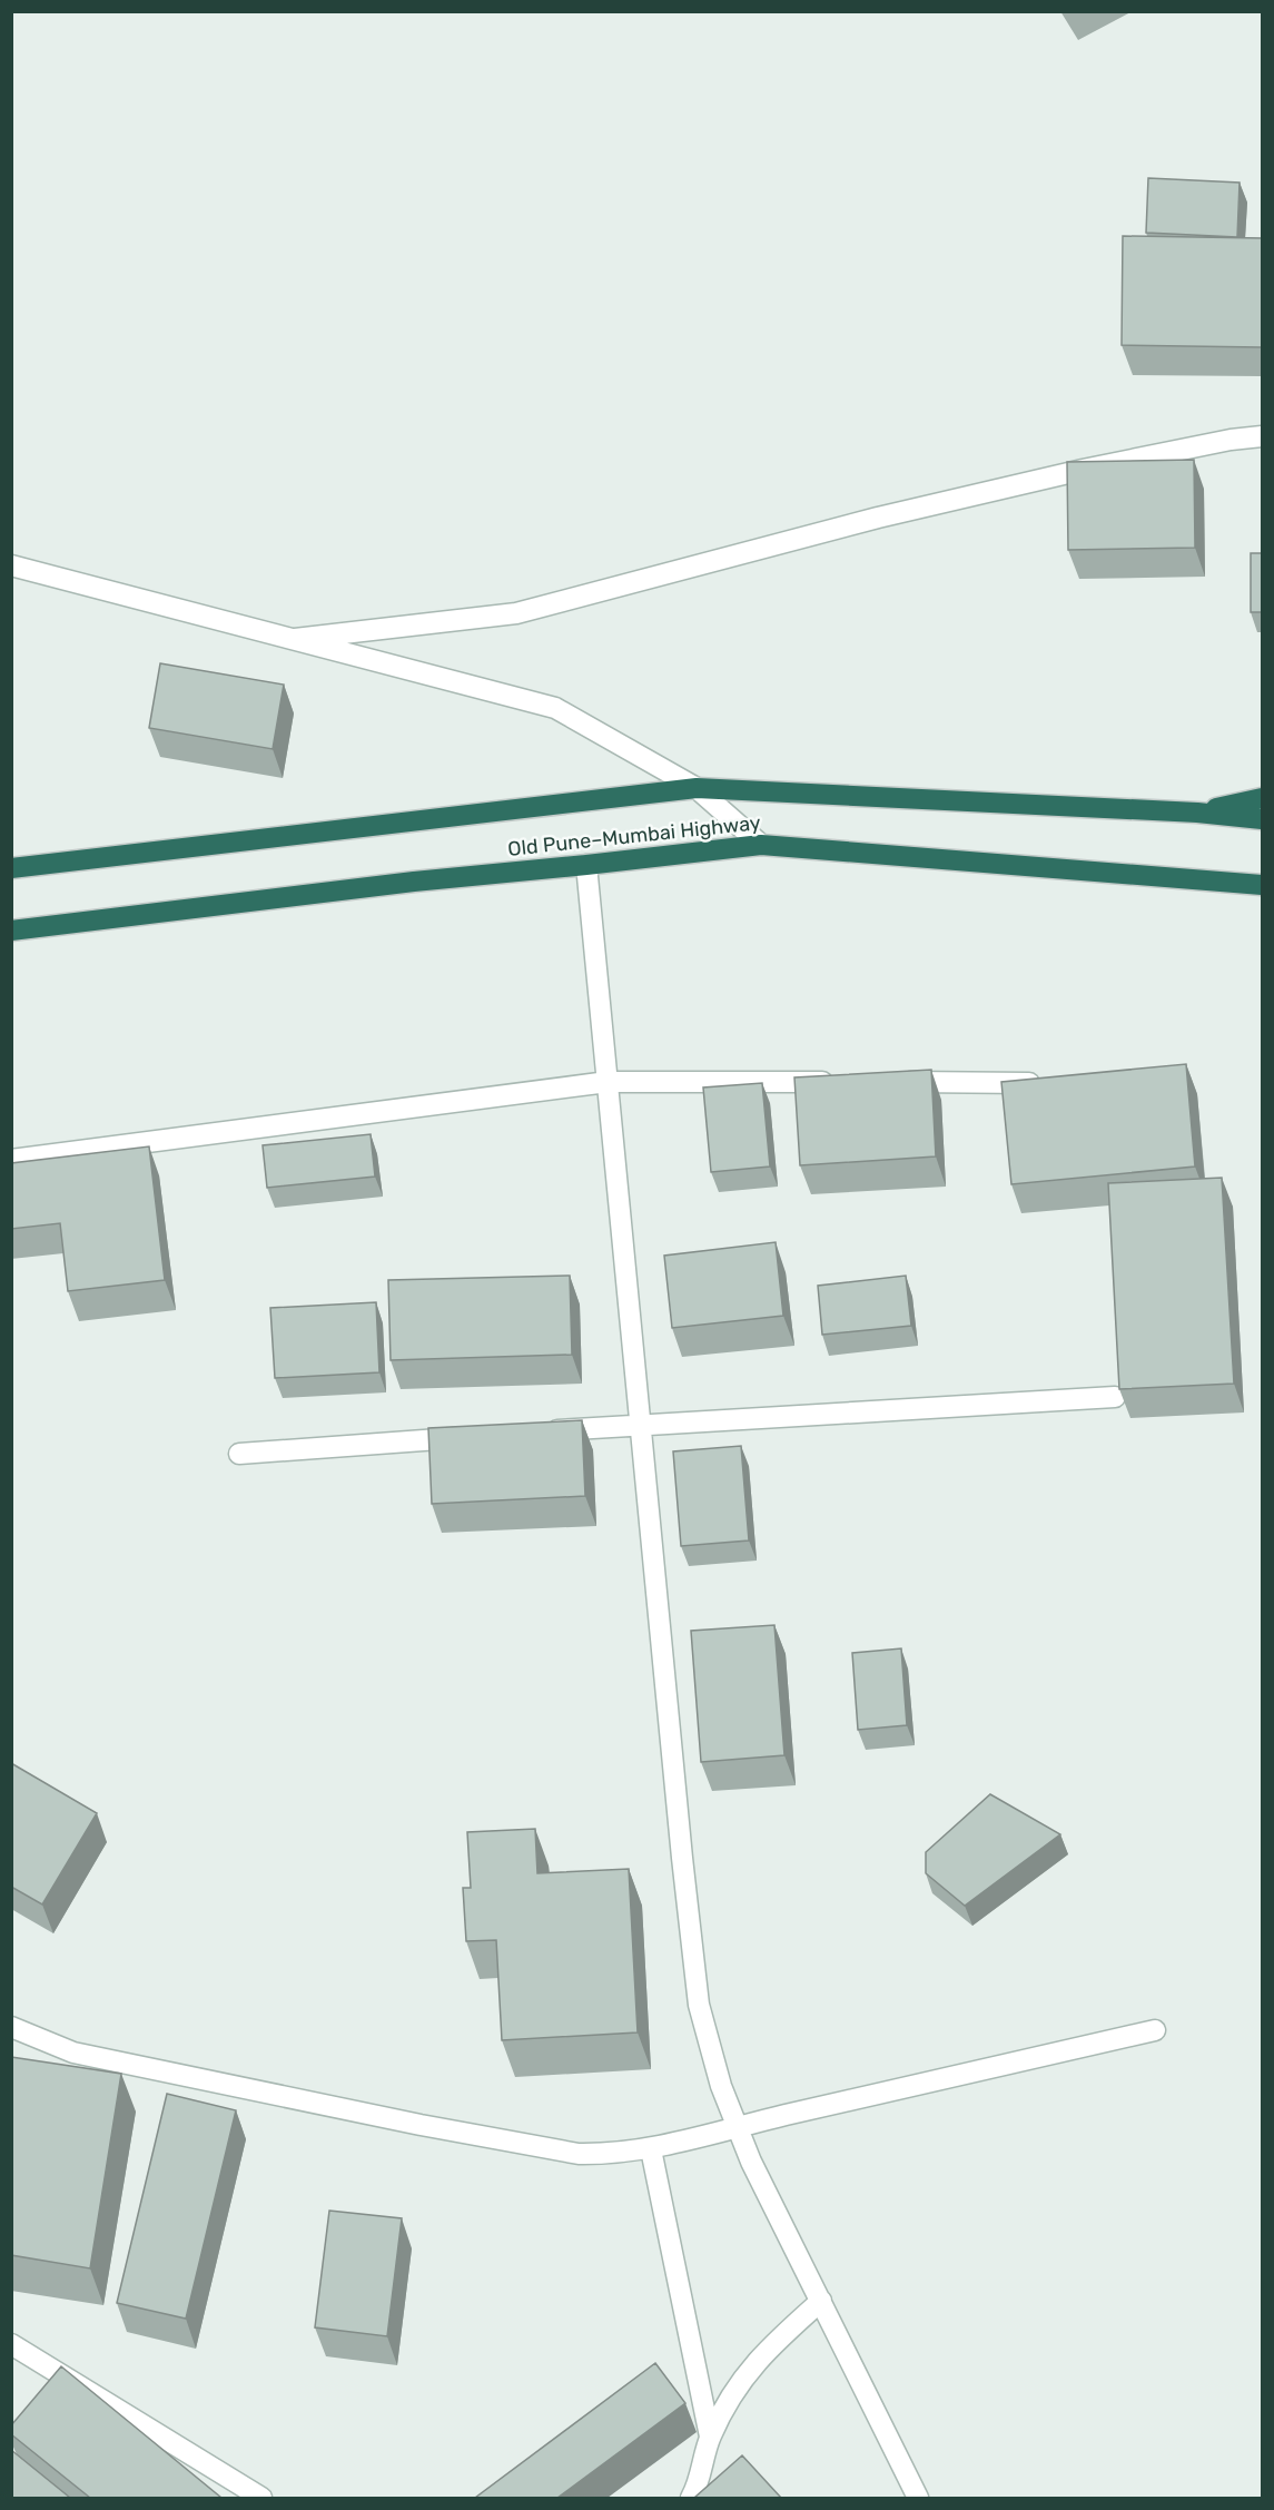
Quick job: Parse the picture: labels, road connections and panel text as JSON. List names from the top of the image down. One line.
{"streets":{"highway":["Old Pune–Mumbai Highway"]}}
